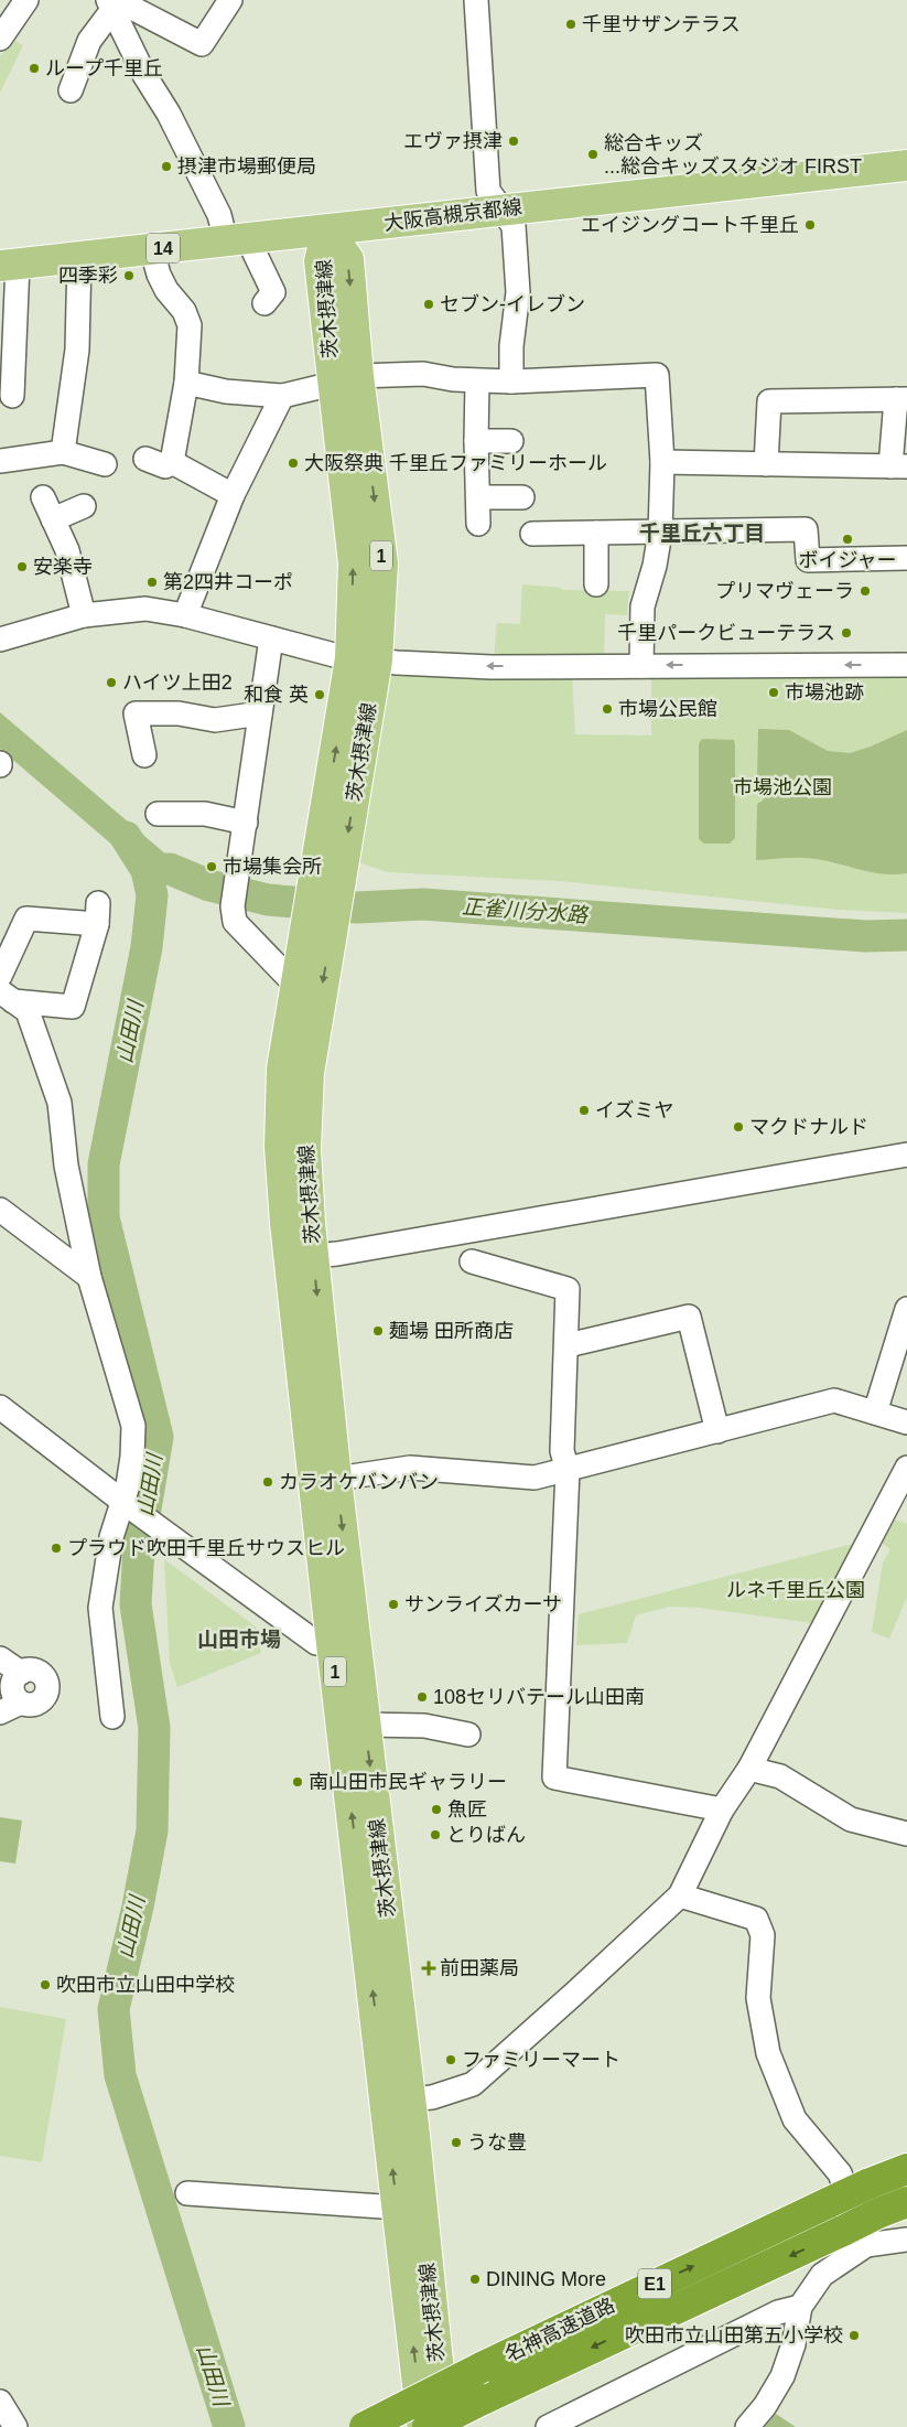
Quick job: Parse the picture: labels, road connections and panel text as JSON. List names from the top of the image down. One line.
{"streets":{"highway":["E1","名神高速道路"],"main road":["大阪高槻京都線","14","茨木摂津線","1"]},"crossings":[["大阪高槻京都線","茨木摂津線"]],"districts":["千里丘六丁目","山田市場"],"water":["正雀川分水路","山田川"],"parks":["市場池公園","ルネ千里丘公園"],"places":{"other":["千里サザンテラス","ループ千里丘","エヴァ摂津","総合キッズ ...総合キッズスタジオ FIRST","摂津市場郵便局","エイジングコート千里丘","四季彩","セブン-イレブン","大阪祭典 千里丘ファミリーホール","ボイジャー","安楽寺","第2四井コーポ","プリマヴェーラ","千里パークビューテラス","ハイツ上田2","市場池跡","和食 英","市場公民館","市場集会所","イズミヤ","マクドナルド","麺場 田所商店","カラオケバンバン","プラウド吹田千里丘サウスヒル","サンライズカーサ","108セリバテール山田南","南山田市民ギャラリー","魚匠","とりばん","吹田市立山田中学校","ファミリーマート","うな豊","DINING More","吹田市立山田第五小学校"],"health":["前田薬局"]}}
